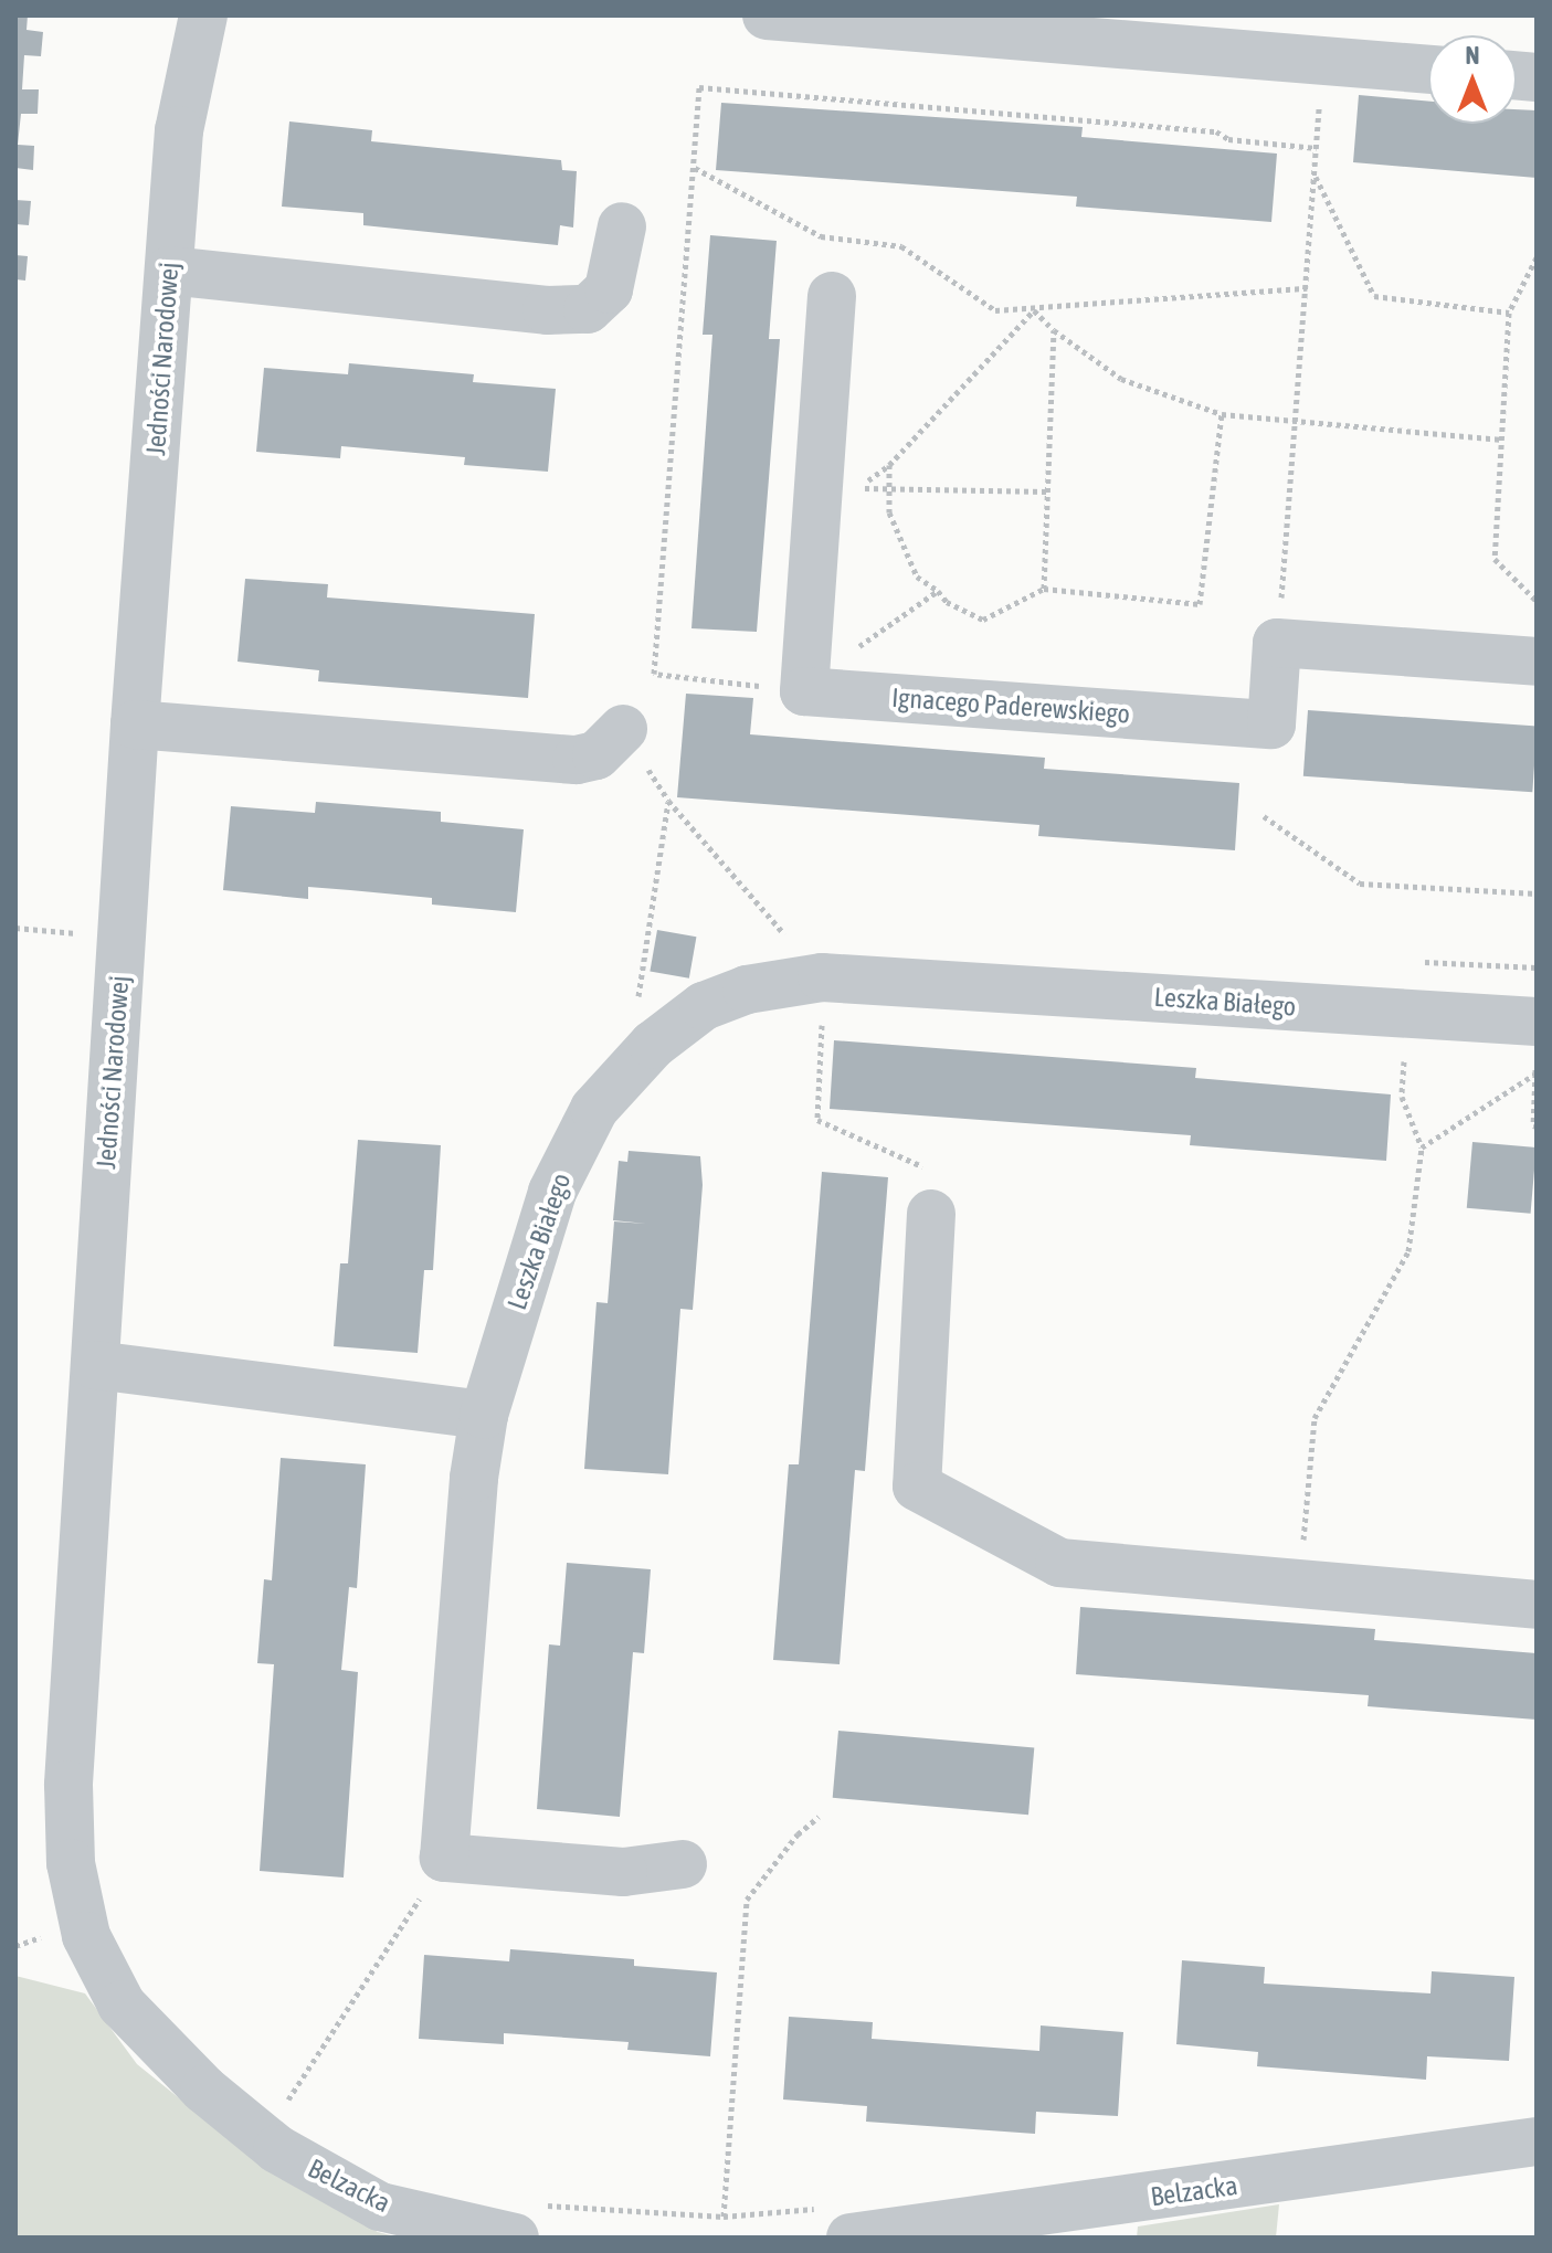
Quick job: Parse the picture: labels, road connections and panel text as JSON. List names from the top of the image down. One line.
{"streets":{"street":["Jedności Narodowej","Ignacego Paderewskiego","Leszka Białego","Belzacka"]},"crossings":[["Jedności Narodowej","Belzacka"]],"north":"top"}
